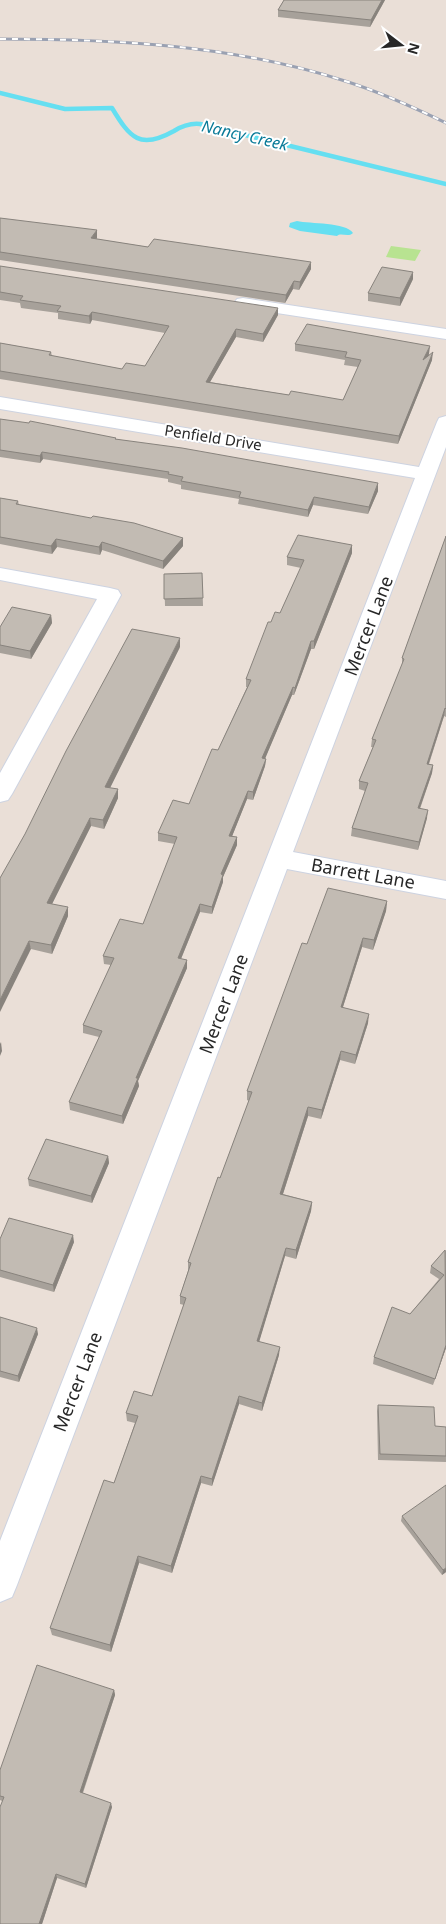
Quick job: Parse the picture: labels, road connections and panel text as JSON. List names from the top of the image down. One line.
{"streets":{"street":["Penfield Drive","Mercer Lane","Barrett Lane"]},"crossings":[["Penfield Drive","Mercer Lane"],["Mercer Lane","Barrett Lane"]],"water":["Nancy Creek"],"north":"right"}
